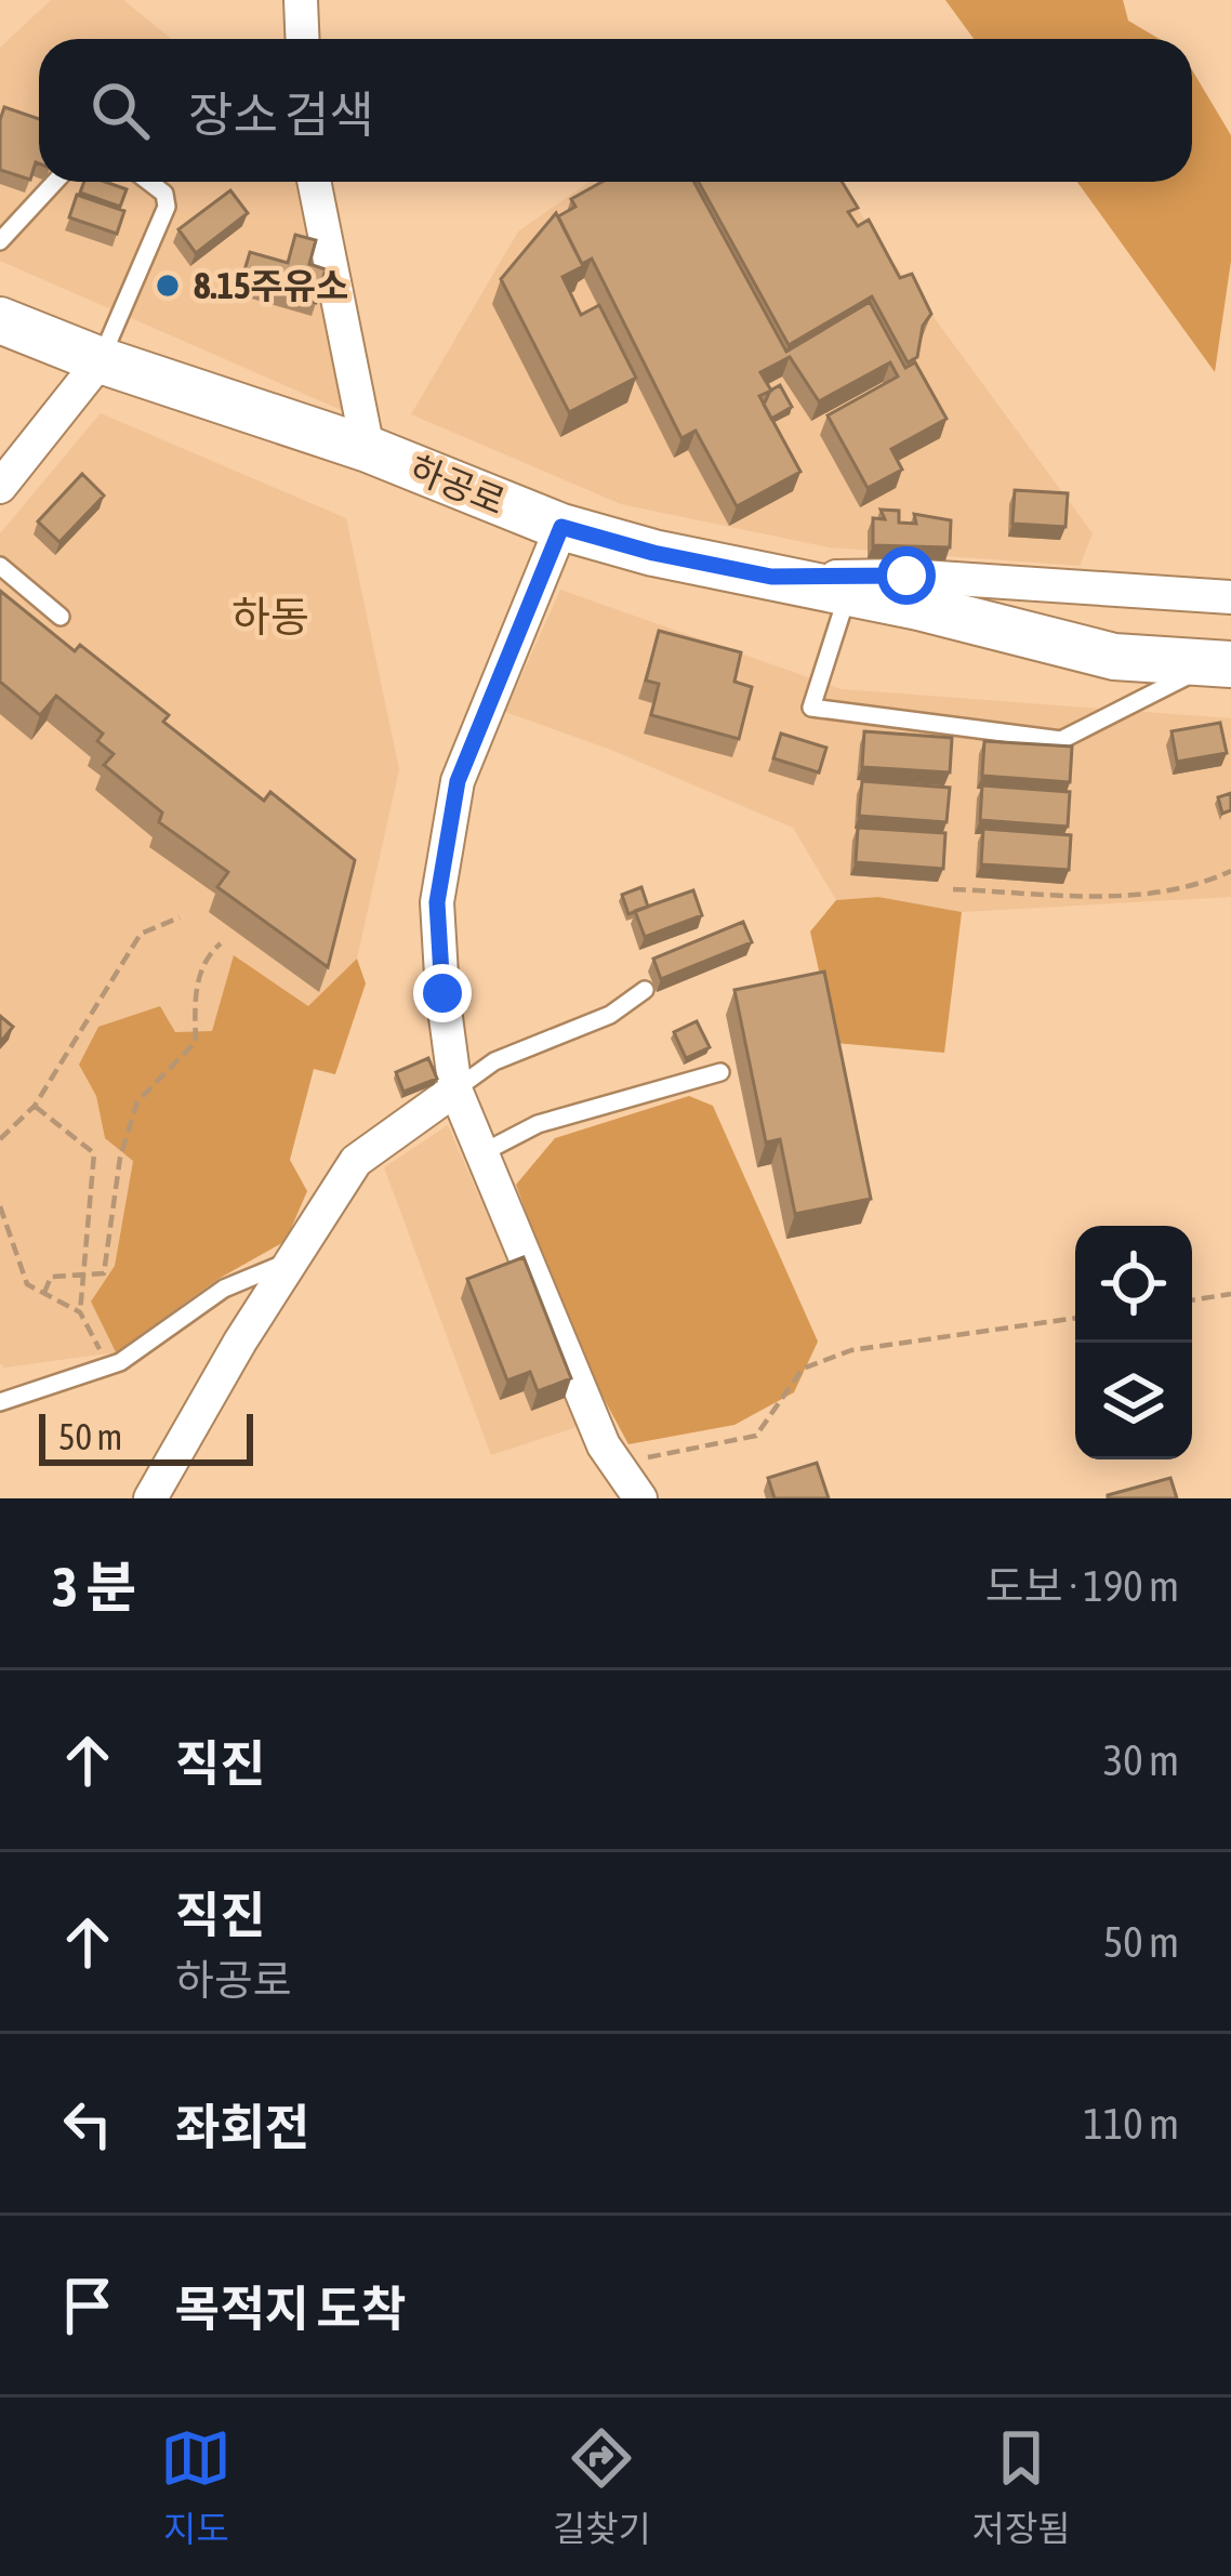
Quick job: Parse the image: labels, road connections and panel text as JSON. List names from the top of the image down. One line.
{"streets":{"main road":["하공로"]},"districts":["하동"],"places":["8.15주유소"],"scale_bar":"50 m","page":{"search":"장소 검색","scale":"50 m","heading":["3 분","도보 · 190 m"],"list":[["직진","30 m"],["직진","하공로","50 m"],["좌회전","110 m"],"목적지 도착"],"nav":["지도","길찾기","저장됨"]}}
